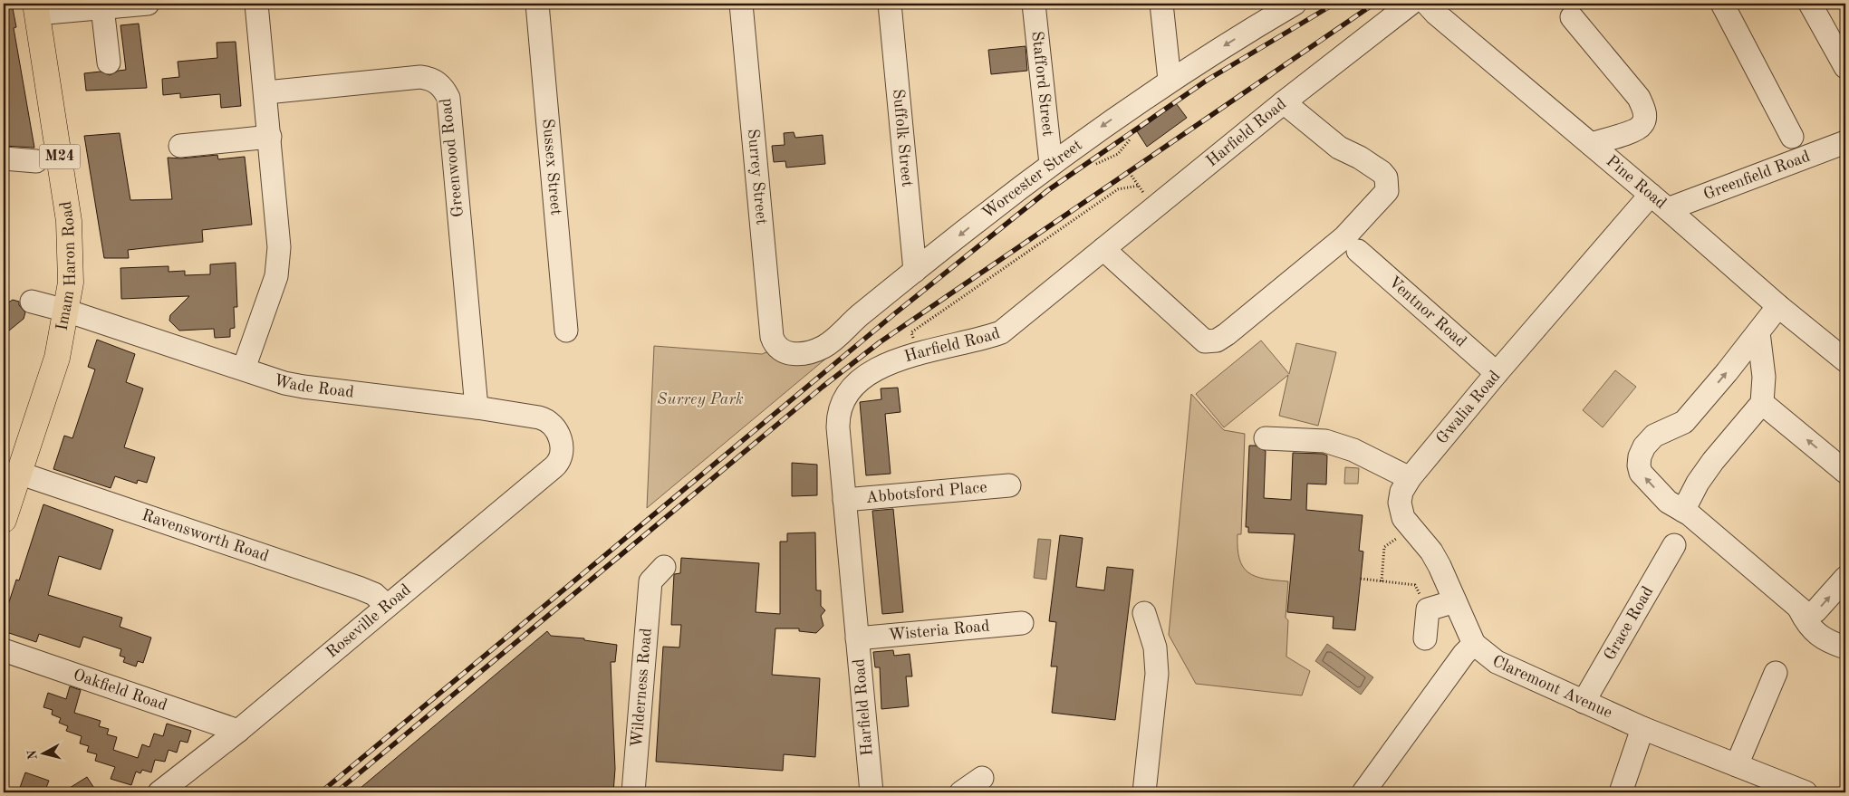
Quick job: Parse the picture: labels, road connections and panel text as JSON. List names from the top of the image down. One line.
{"streets":{"main road":["M24","Imam Haron Road"],"street":["Stafford Street","Harfield Road","Suffolk Street","Greenwood Road","Sussex Street","Greenfield Road","Surrey Street","Worcester Street","Pine Road","Ventnor Road","Wade Road","Gwalia Road","Abbotsford Place","Ravensworth Road","Roseville Road","Grace Road","Wisteria Road","Claremont Avenue","Wilderness Road","Oakfield Road"]},"crossings":[["Stafford Street","Worcester Street"],["Harfield Road","Abbotsford Place"],["Harfield Road","Wisteria Road"],["Suffolk Street","Worcester Street"],["Greenwood Road","Wade Road"],["Greenfield Road","Pine Road"],["Greenfield Road","Gwalia Road"],["Surrey Street","Worcester Street"],["Pine Road","Gwalia Road"],["Imam Haron Road","Wade Road"],["Imam Haron Road","Ravensworth Road"],["Ventnor Road","Gwalia Road"],["Wade Road","Roseville Road"],["Gwalia Road","Claremont Avenue"],["Ravensworth Road","Roseville Road"],["Roseville Road","Oakfield Road"],["Grace Road","Claremont Avenue"]],"one_way":["Worcester Street"],"parks":["Surrey Park"],"north":"left"}
